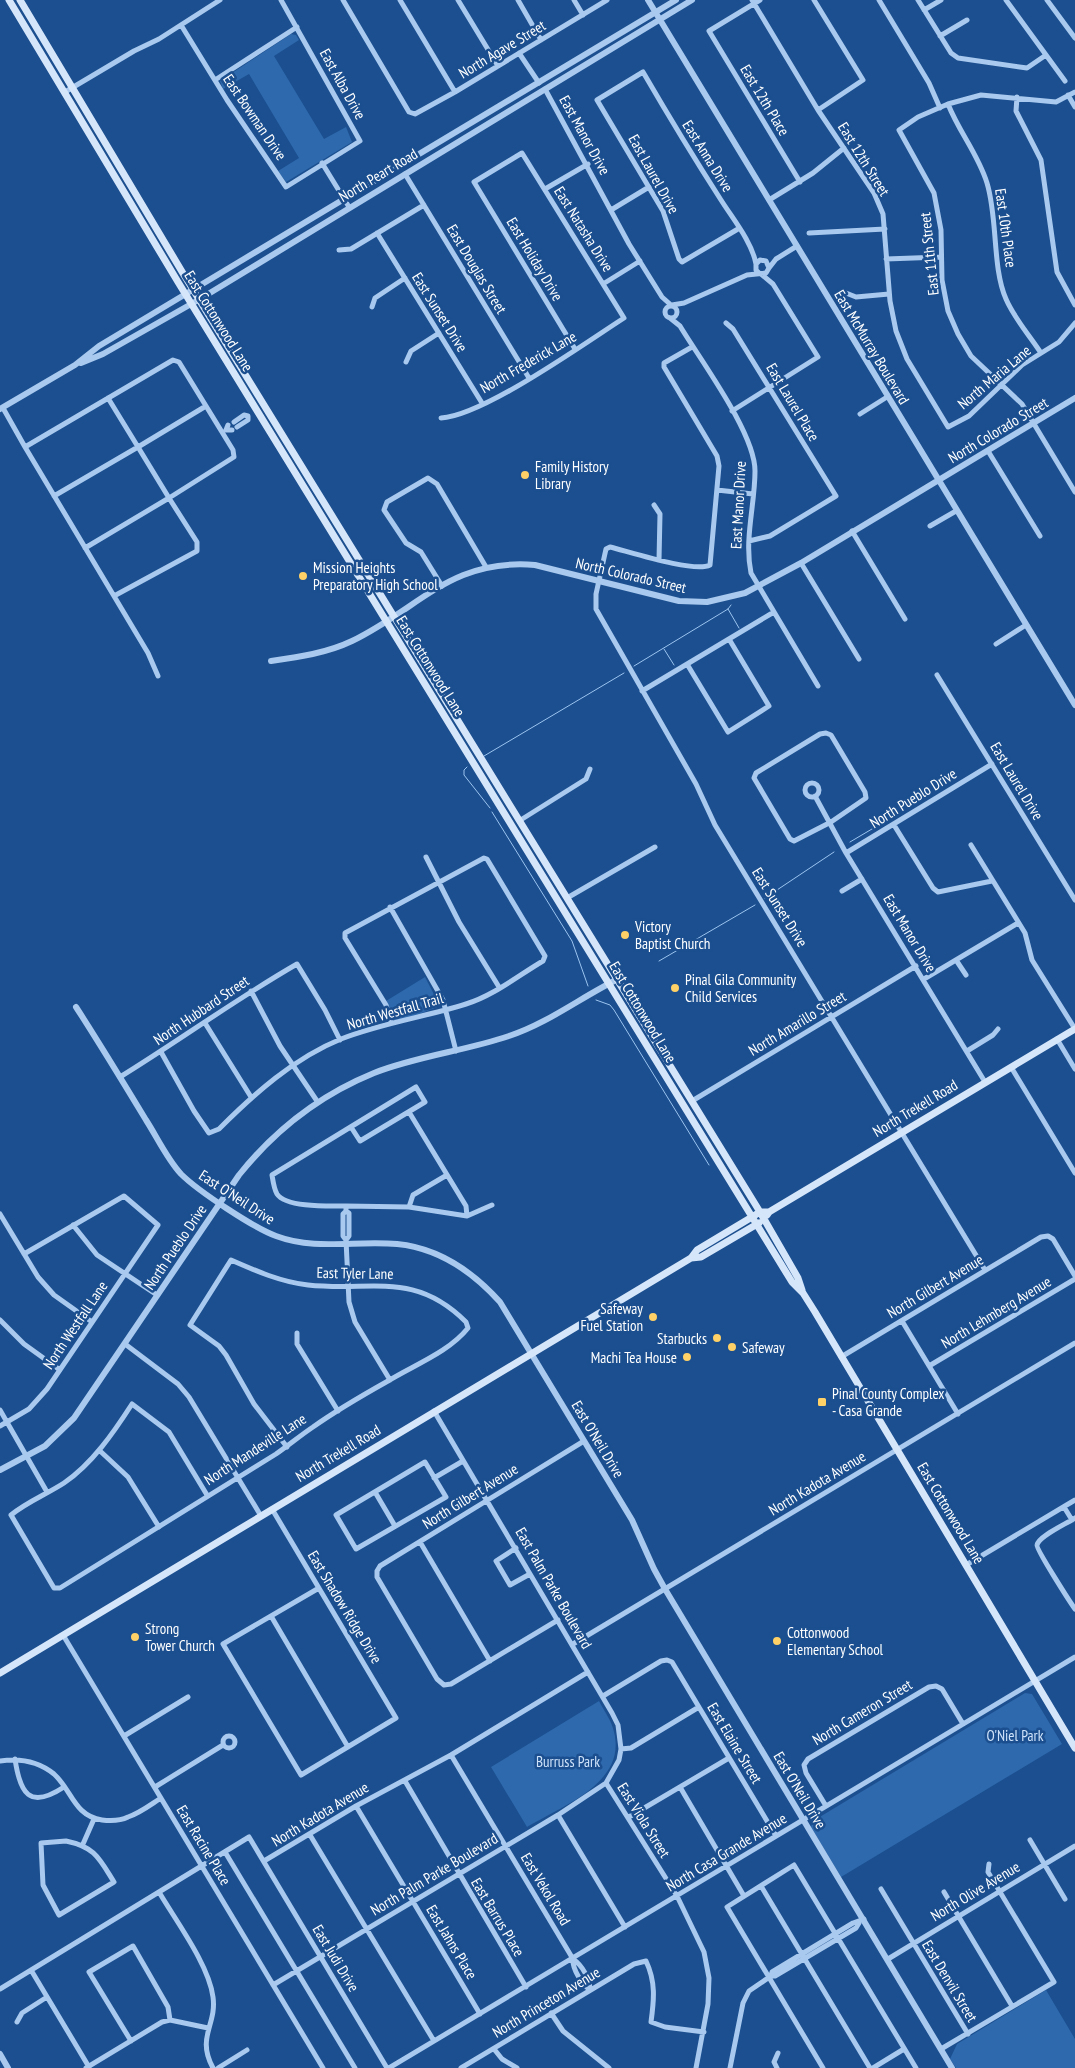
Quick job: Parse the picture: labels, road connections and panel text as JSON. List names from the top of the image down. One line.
{"streets":{"main road":["East Cottonwood Lane","North Trekell Road"],"street":["North Agave Street","East Alba Drive","East 12th Place","East Bowman Drive","East Manor Drive","East Anna Drive","East 12th Street","East Laurel Drive","North Peart Road","East 10th Place","East Natasha Drive","East 11th Street","East Holiday Drive","East Douglas Street","East Sunset Drive","East McMurray Boulevard","North Frederick Lane","North Maria Lane","East Laurel Place","North Colorado Street","North Pueblo Drive","North Hubbard Street","North Westfall Trail","North Amarillo Street","East O'Neil Drive","East Tyler Lane","North Gilbert Avenue","North Lehmberg Avenue","North Westfall Lane","North Mandeville Lane","North Kadota Avenue","East Palm Parke Boulevard","East Shadow Ridge Drive","North Cameron Street","East Elaine Street","East Viola Street","East Racine Place","North Casa Grande Avenue","North Palm Parke Boulevard","East Vekol Road","North Olive Avenue","East Barrus Place","East Jahns Place","East Judi Drive","East Denvil Street","North Princeton Avenue"]},"crossings":[["East Alba Drive","East Bowman Drive"],["East 12th Place","East 12th Street"],["East Manor Drive","North Peart Road"],["East Manor Drive","East Laurel Place"],["East Manor Drive","North Colorado Street"],["East Manor Drive","North Pueblo Drive"],["East Manor Drive","North Amarillo Street"],["East Manor Drive","North Trekell Road"],["East Anna Drive","East Laurel Drive"],["East 12th Street","North Maria Lane"],["East Laurel Drive","North Pueblo Drive"],["North Peart Road","East Douglas Street"],["North Peart Road","East Cottonwood Lane"],["North Peart Road","East McMurray Boulevard"],["East 10th Place","North Maria Lane"],["East Natasha Drive","East Holiday Drive"],["East Natasha Drive","North Frederick Lane"],["East 11th Street","North Maria Lane"],["East 11th Street","North Colorado Street"],["East Holiday Drive","North Frederick Lane"],["East Douglas Street","North Frederick Lane"],["East Sunset Drive","North Frederick Lane"],["East Sunset Drive","North Colorado Street"],["East Sunset Drive","North Amarillo Street"],["East Sunset Drive","North Trekell Road"],["East Sunset Drive","North Gilbert Avenue"],["East Cottonwood Lane","North Colorado Street"],["East Cottonwood Lane","North Pueblo Drive"],["East Cottonwood Lane","North Amarillo Street"],["East Cottonwood Lane","North Trekell Road"],["East Cottonwood Lane","North Gilbert Avenue"],["East Cottonwood Lane","North Kadota Avenue"],["East Cottonwood Lane","North Casa Grande Avenue"],["East McMurray Boulevard","North Colorado Street"],["North Pueblo Drive","East O'Neil Drive"],["North Hubbard Street","North Westfall Trail"],["North Hubbard Street","East O'Neil Drive"],["North Trekell Road","East O'Neil Drive"],["North Trekell Road","East Palm Parke Boulevard"],["North Trekell Road","East Shadow Ridge Drive"],["North Trekell Road","East Racine Place"],["East O'Neil Drive","North Gilbert Avenue"],["East O'Neil Drive","North Kadota Avenue"],["East O'Neil Drive","North Casa Grande Avenue"],["East O'Neil Drive","North Olive Avenue"],["East Tyler Lane","North Mandeville Lane"],["North Gilbert Avenue","North Lehmberg Avenue"],["North Gilbert Avenue","East Palm Parke Boulevard"],["North Kadota Avenue","East Palm Parke Boulevard"],["North Kadota Avenue","East Racine Place"],["North Kadota Avenue","East Vekol Road"],["North Kadota Avenue","East Barrus Place"],["North Kadota Avenue","East Jahns Place"],["North Kadota Avenue","East Judi Drive"],["East Palm Parke Boulevard","East Elaine Street"],["East Palm Parke Boulevard","East Viola Street"],["East Palm Parke Boulevard","North Palm Parke Boulevard"],["North Cameron Street","North Casa Grande Avenue"],["East Elaine Street","North Casa Grande Avenue"],["East Viola Street","North Casa Grande Avenue"],["East Viola Street","North Palm Parke Boulevard"],["East Viola Street","North Princeton Avenue"],["East Racine Place","North Palm Parke Boulevard"],["North Casa Grande Avenue","East Vekol Road"],["North Casa Grande Avenue","East Barrus Place"],["North Casa Grande Avenue","East Jahns Place"],["North Casa Grande Avenue","East Judi Drive"],["North Palm Parke Boulevard","East Vekol Road"],["North Palm Parke Boulevard","East Barrus Place"],["North Palm Parke Boulevard","East Jahns Place"],["North Palm Parke Boulevard","East Judi Drive"],["East Vekol Road","North Princeton Avenue"],["North Olive Avenue","East Denvil Street"]],"parks":["O'Niel Park","Burruss Park"],"places":{"other":["Family History Library","Mission Heights Preparatory High School","Victory Baptist Church","Pinal Gila Community Child Services","Safeway Fuel Station","Starbucks","Safeway","Machi Tea House","Strong Tower Church","Cottonwood Elementary School"],"transit":["Pinal County Complex - Casa Grande"]}}
